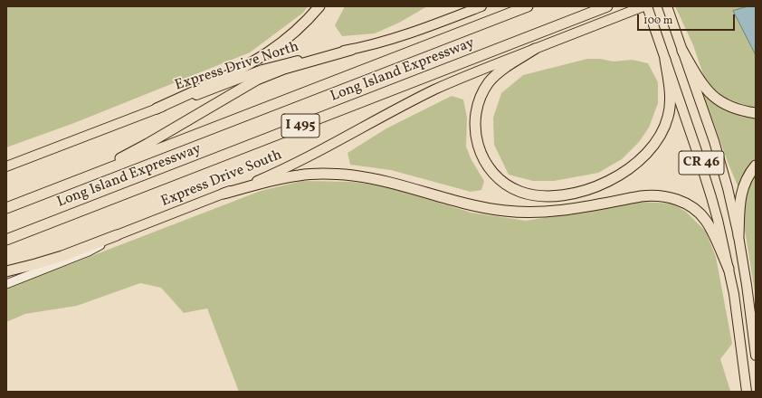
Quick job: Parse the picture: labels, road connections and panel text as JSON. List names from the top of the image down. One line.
{"streets":{"highway":["Long Island Expressway","I 495"],"main road":["Express Drive North","CR 46","Express Drive South"]},"scale_bar":"100 m"}
